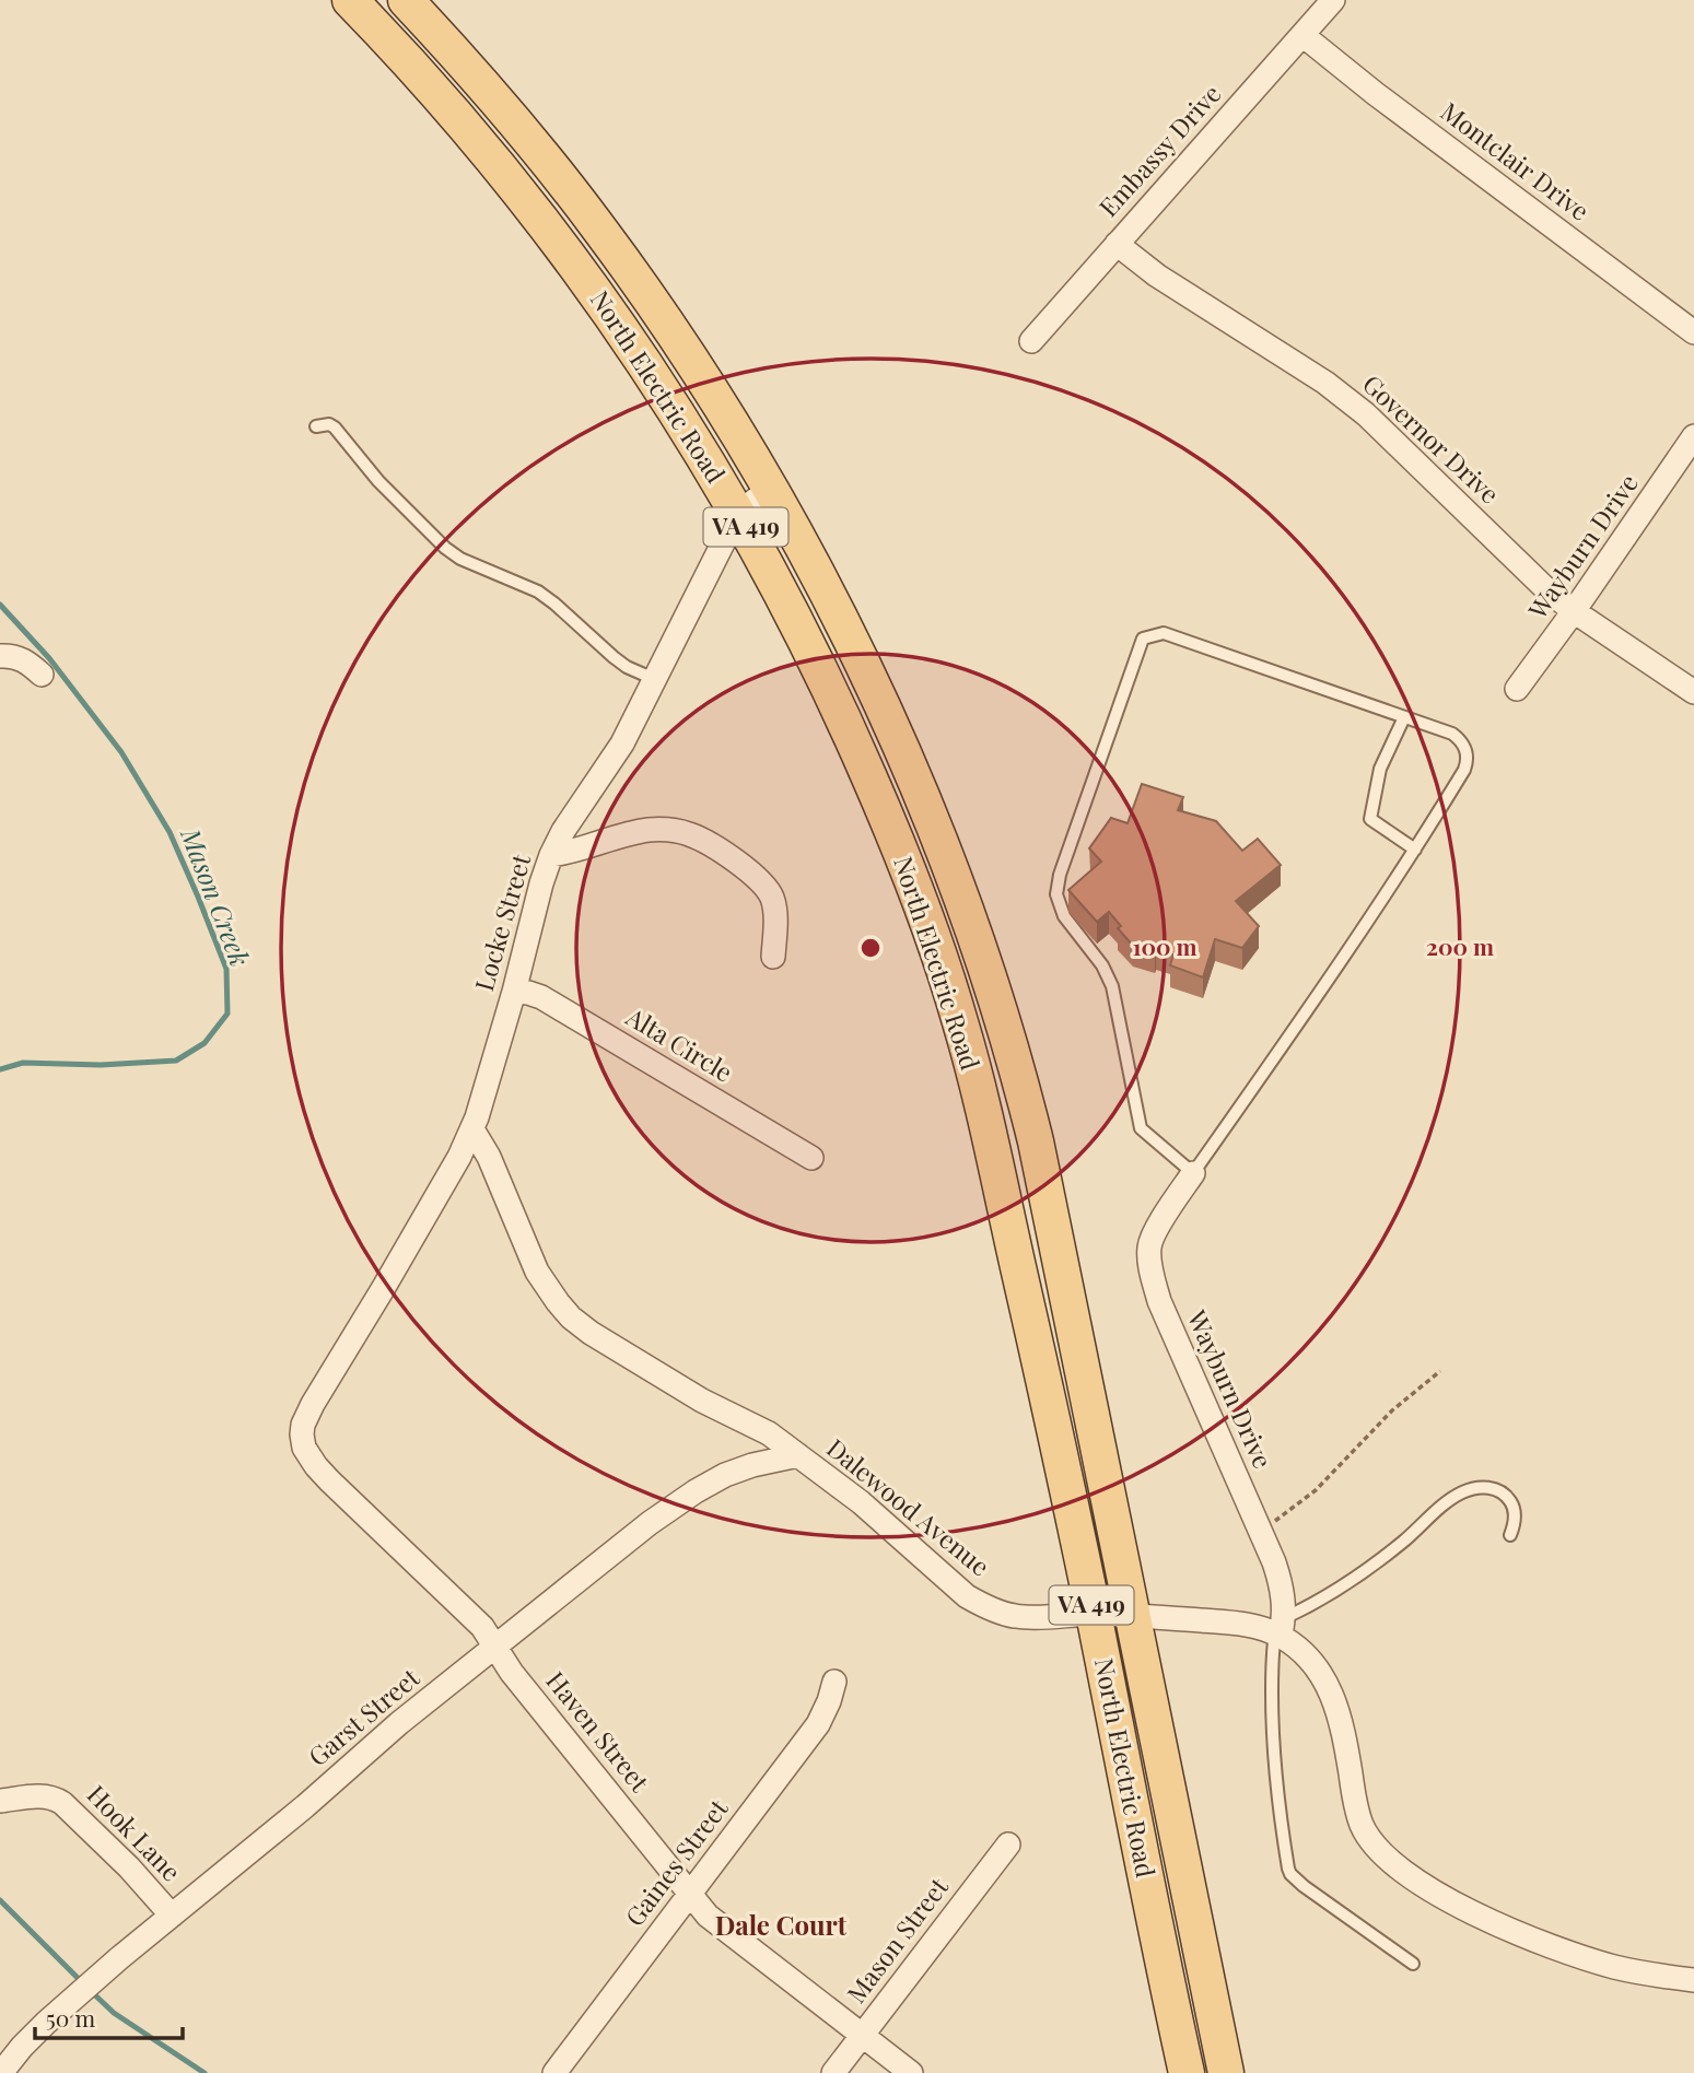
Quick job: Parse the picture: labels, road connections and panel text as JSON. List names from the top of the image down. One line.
{"streets":{"main road":["North Electric Road","VA 419"],"street":["Embassy Drive","Montclair Drive","Governor Drive","Wayburn Drive","Locke Street","Alta Circle","Dalewood Avenue","Garst Street","Haven Street","Hook Lane","Gaines Street","Mason Street"]},"crossings":[["Embassy Drive","Montclair Drive"],["Embassy Drive","Governor Drive"],["North Electric Road","Locke Street"],["North Electric Road","Dalewood Avenue"],["Governor Drive","Wayburn Drive"],["Wayburn Drive","Dalewood Avenue"],["Locke Street","Alta Circle"],["Locke Street","Dalewood Avenue"],["Locke Street","Haven Street"],["Dalewood Avenue","Garst Street"],["Garst Street","Haven Street"],["Garst Street","Hook Lane"],["Haven Street","Gaines Street"],["Haven Street","Mason Street"]],"districts":["Dale Court"],"water":["Mason Creek"],"scale_bar":"50 m","rings":["100 m","200 m"]}
